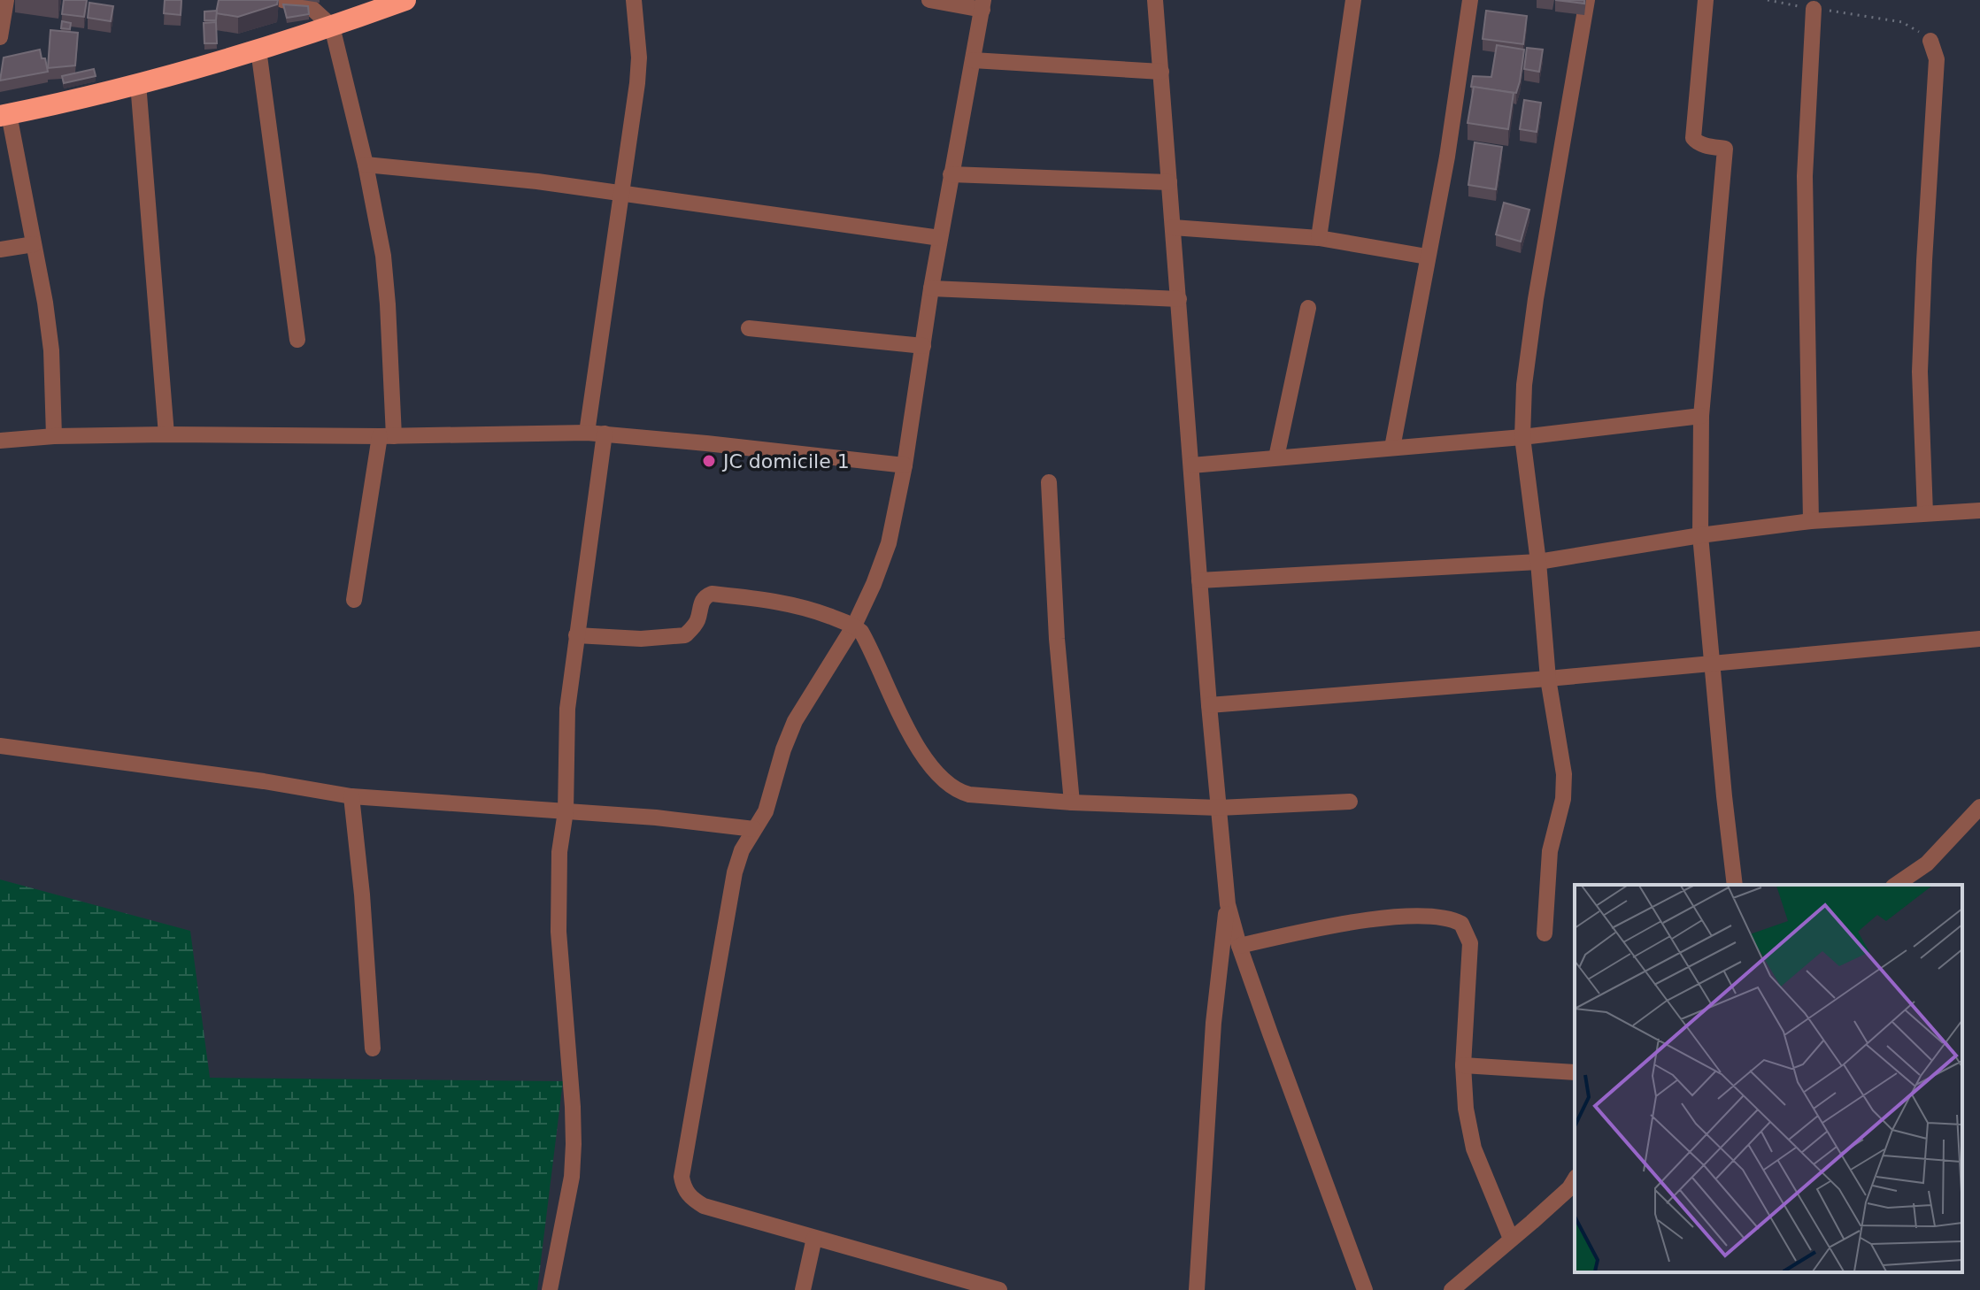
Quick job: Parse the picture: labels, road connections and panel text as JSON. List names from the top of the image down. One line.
{"places":["JC domicile 1"]}
